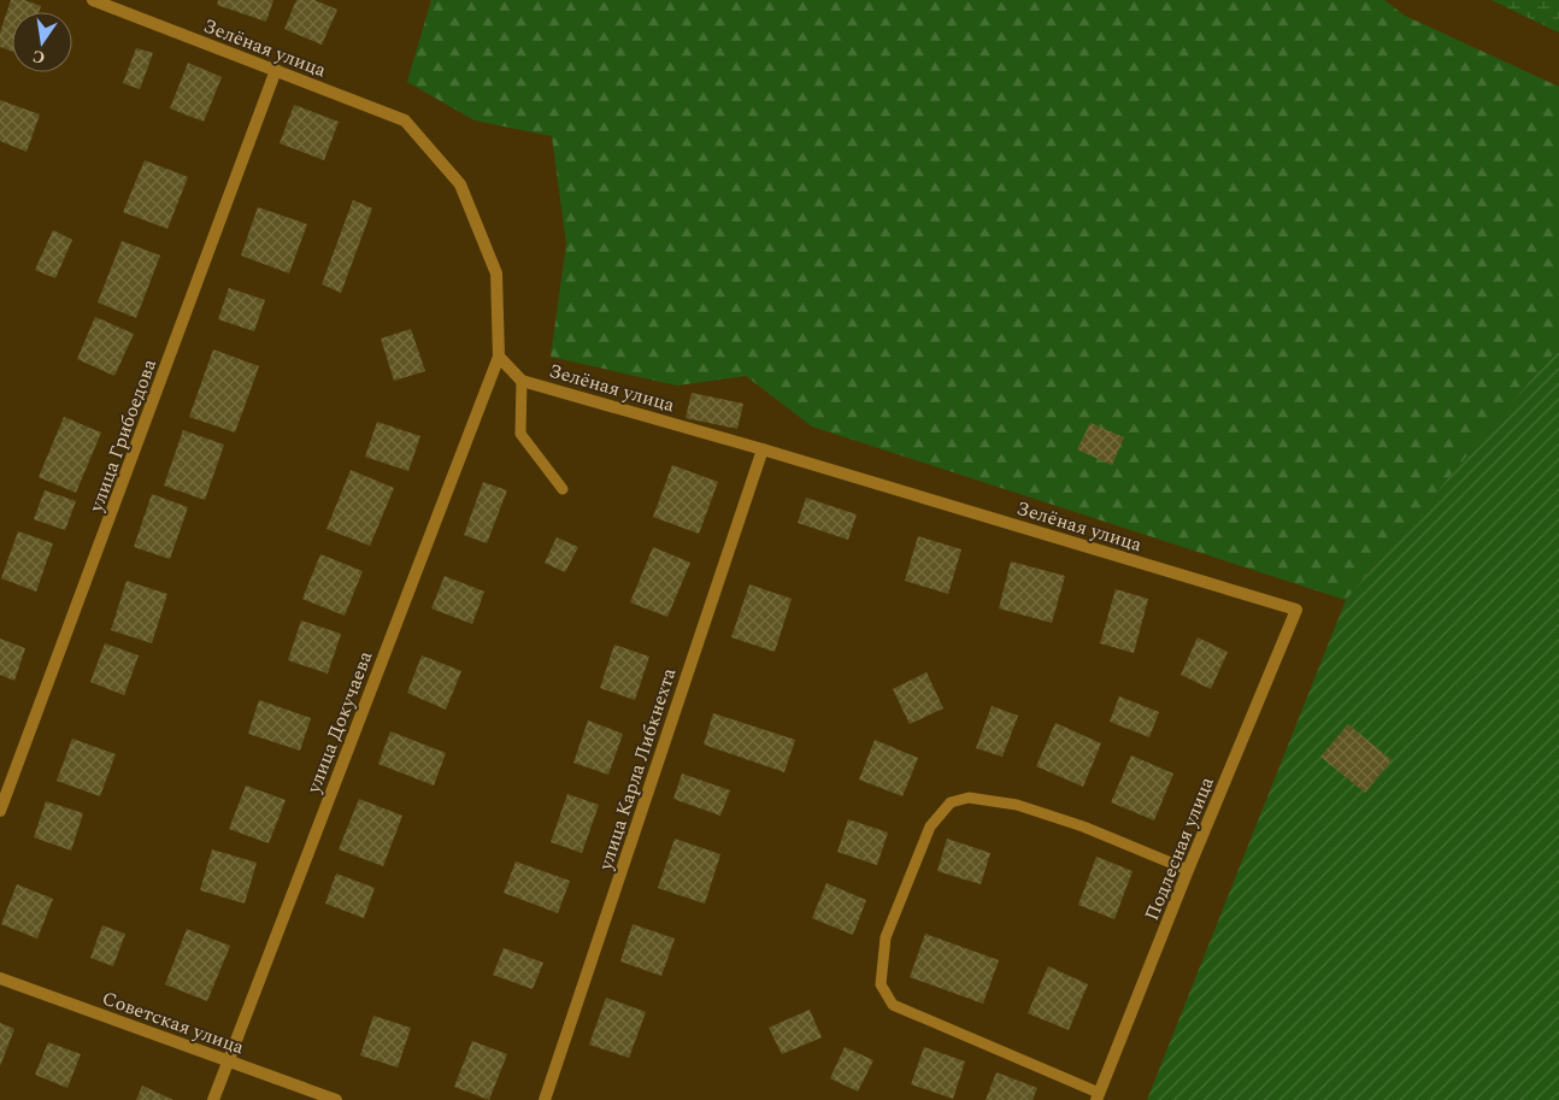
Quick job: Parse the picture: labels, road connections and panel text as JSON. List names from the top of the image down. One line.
{"streets":{"street":["Зелёная улица","улица Грибоедова","улица Докучаева","улица Карла Либкнехта","Подлесная улица","Советская улица"]},"crossings":[["Зелёная улица","улица Грибоедова"],["Зелёная улица","улица Докучаева"],["Зелёная улица","улица Карла Либкнехта"],["Зелёная улица","Подлесная улица"],["улица Докучаева","Советская улица"]],"north":"bottom"}
